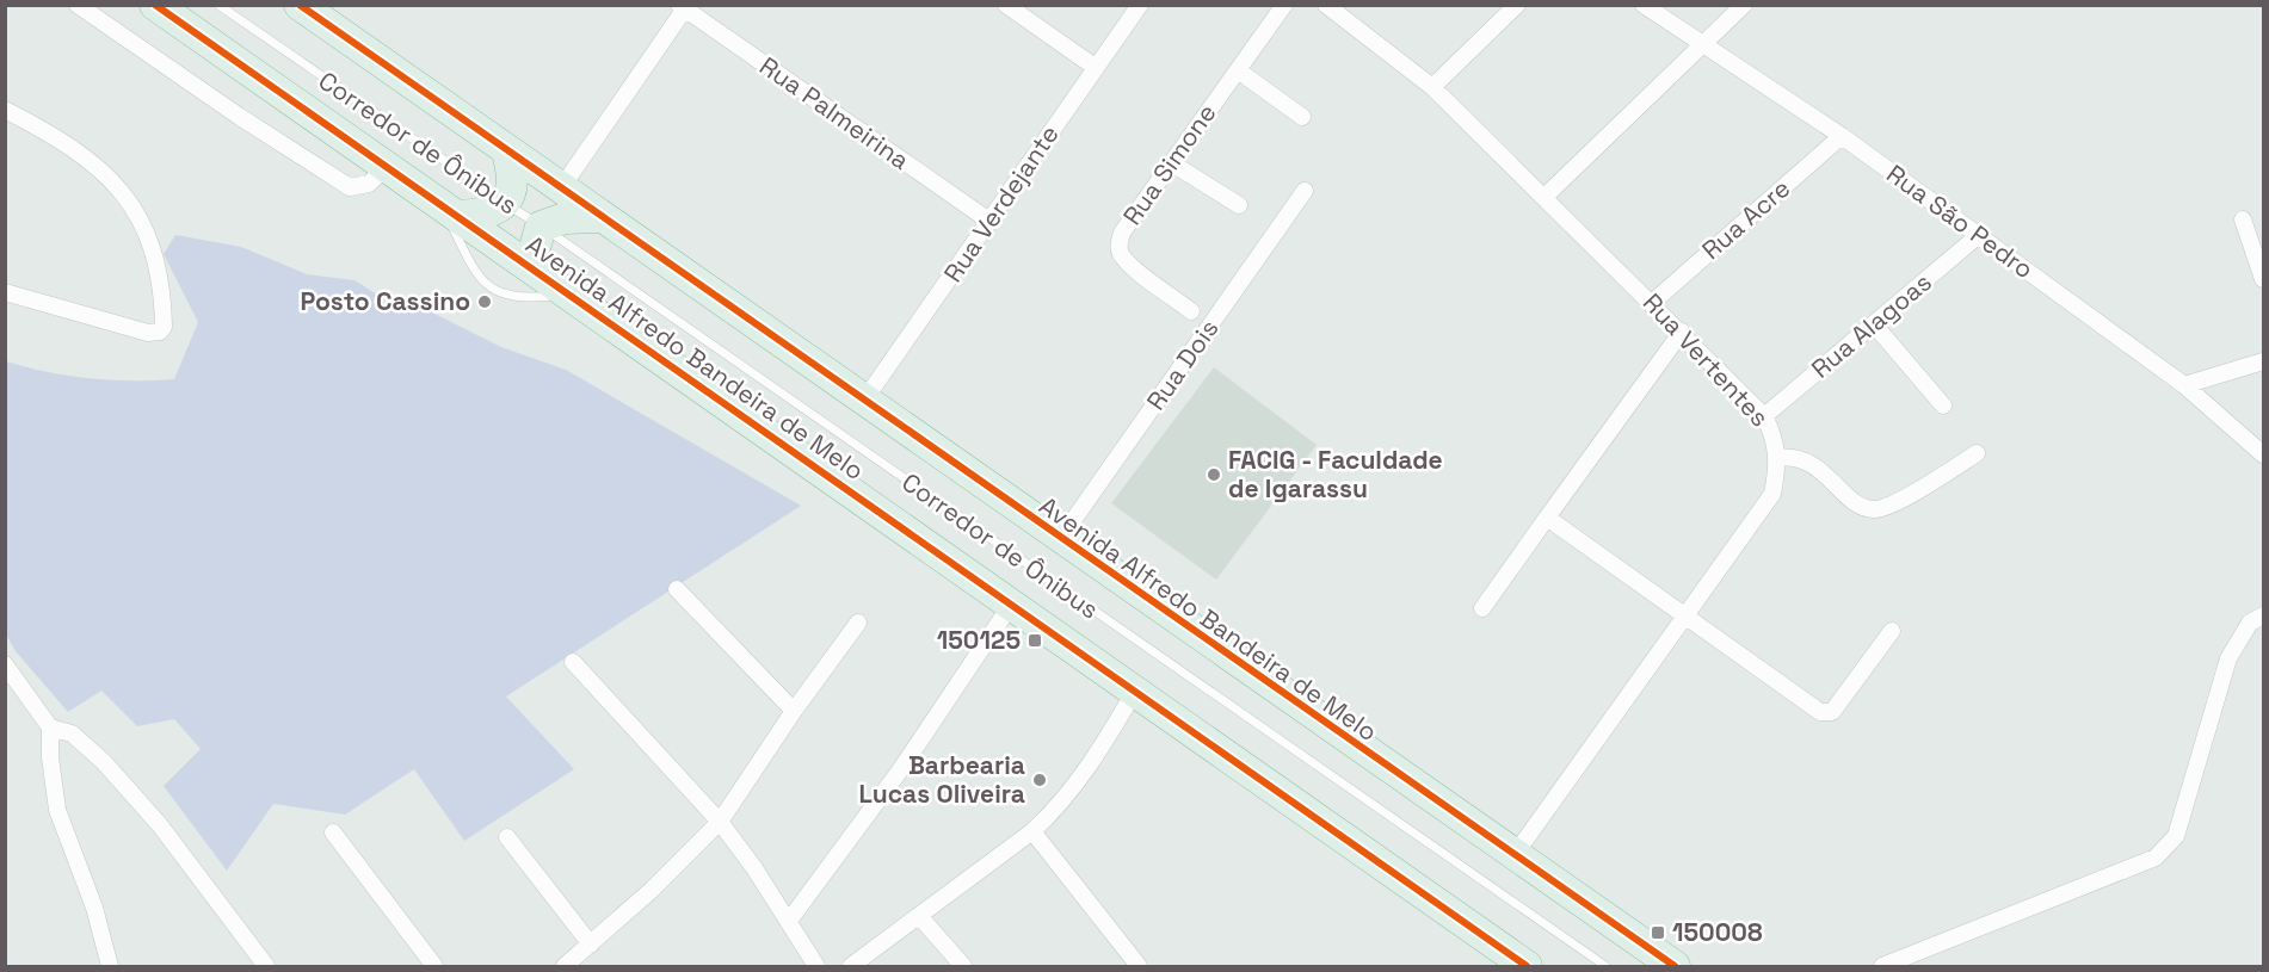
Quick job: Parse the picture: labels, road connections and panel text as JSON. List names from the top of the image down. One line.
{"streets":{"highway":["Avenida Alfredo Bandeira de Melo"],"street":["Rua Palmeirina","Rua Simone","Rua Verdejante","Rua Acre","Rua São Pedro","Rua Alagoas","Rua Vertentes","Rua Dois"],"lane":["Corredor de Ônibus"]},"crossings":[["Rua Palmeirina","Rua Verdejante"],["Rua Verdejante","Avenida Alfredo Bandeira de Melo"],["Rua Acre","Rua São Pedro"],["Rua Acre","Rua Vertentes"],["Rua São Pedro","Rua Alagoas"],["Rua Alagoas","Rua Vertentes"],["Avenida Alfredo Bandeira de Melo","Rua Vertentes"],["Avenida Alfredo Bandeira de Melo","Rua Dois"]],"places":{"other":["Posto Cassino","FACIG - Faculdade de Igarassu","Barbearia Lucas Oliveira"],"transit":["150125","150008"]}}
